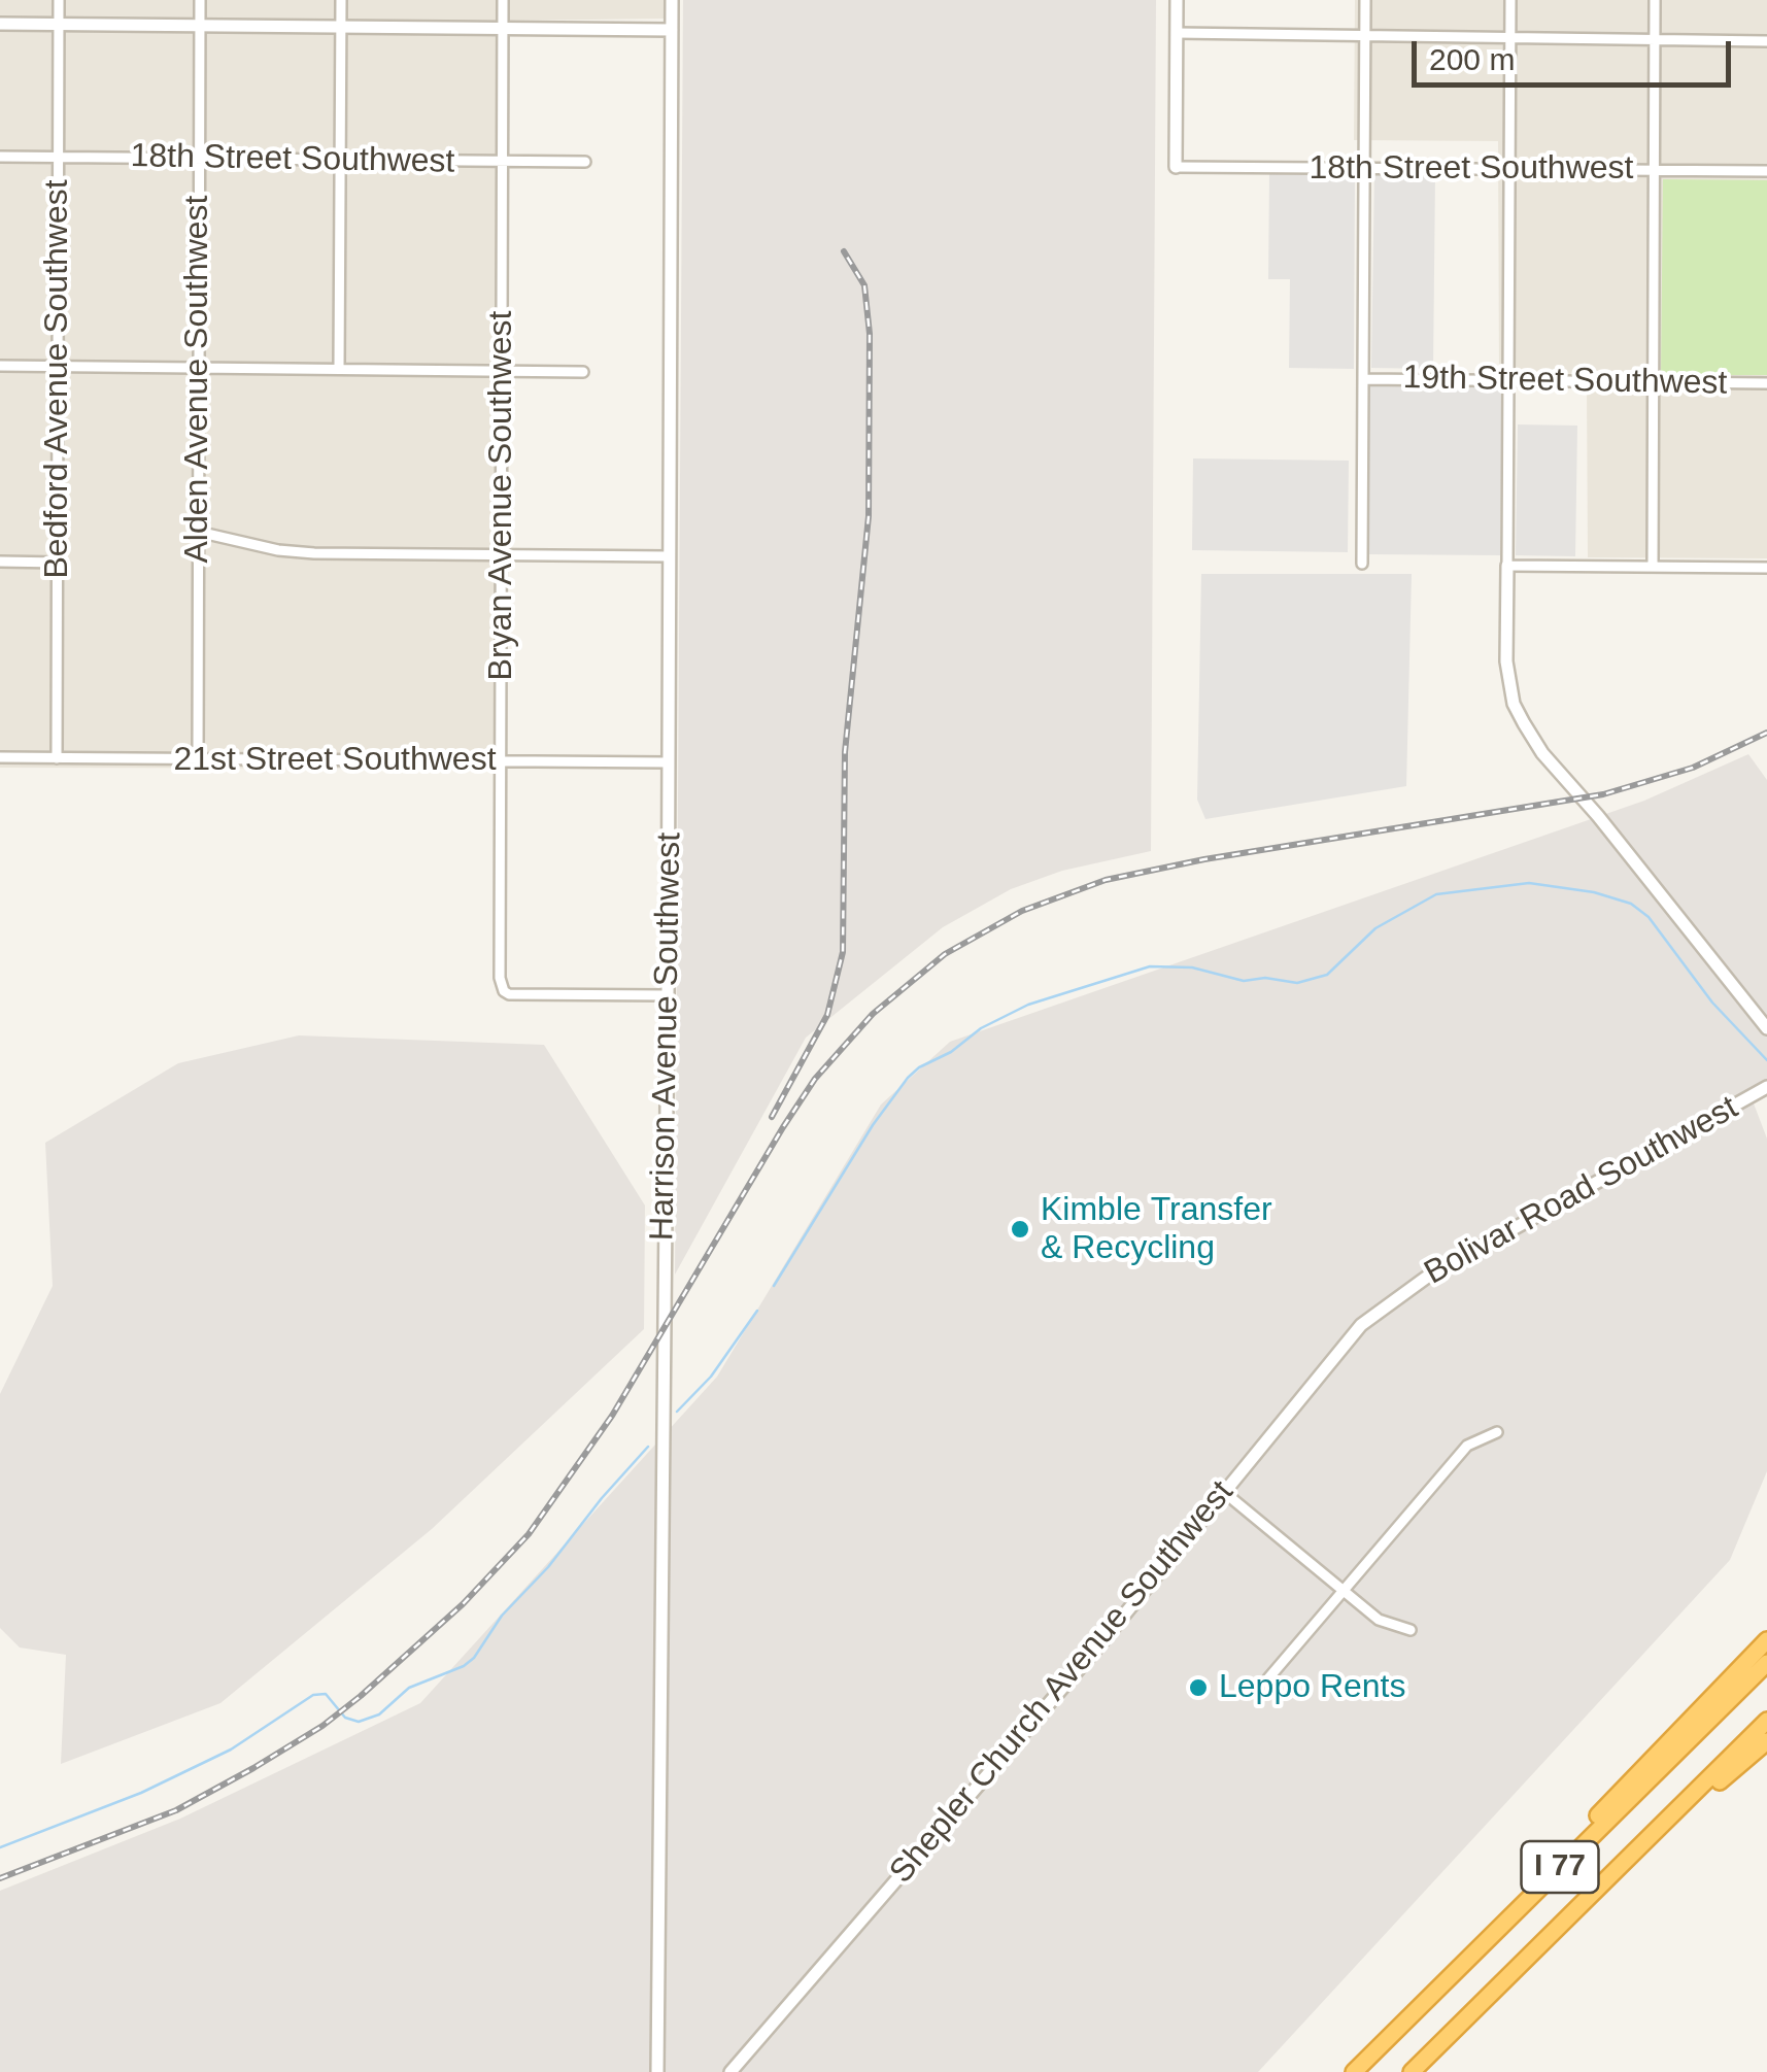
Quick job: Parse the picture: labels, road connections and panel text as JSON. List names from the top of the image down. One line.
{"streets":{"highway":["I 77"],"street":["18th Street Southwest","Bedford Avenue Southwest","Alden Avenue Southwest","19th Street Southwest","Bryan Avenue Southwest","21st Street Southwest","Harrison Avenue Southwest","Bolivar Road Southwest","Shepler Church Avenue Southwest"]},"crossings":[["18th Street Southwest","Bedford Avenue Southwest"],["18th Street Southwest","Alden Avenue Southwest"],["18th Street Southwest","Bryan Avenue Southwest"],["Bedford Avenue Southwest","21st Street Southwest"],["Alden Avenue Southwest","21st Street Southwest"],["Bryan Avenue Southwest","21st Street Southwest"],["Bryan Avenue Southwest","Harrison Avenue Southwest"],["21st Street Southwest","Harrison Avenue Southwest"],["Bolivar Road Southwest","Shepler Church Avenue Southwest"]],"places":["Kimble Transfer & Recycling","Leppo Rents"],"scale_bar":"200 m"}
